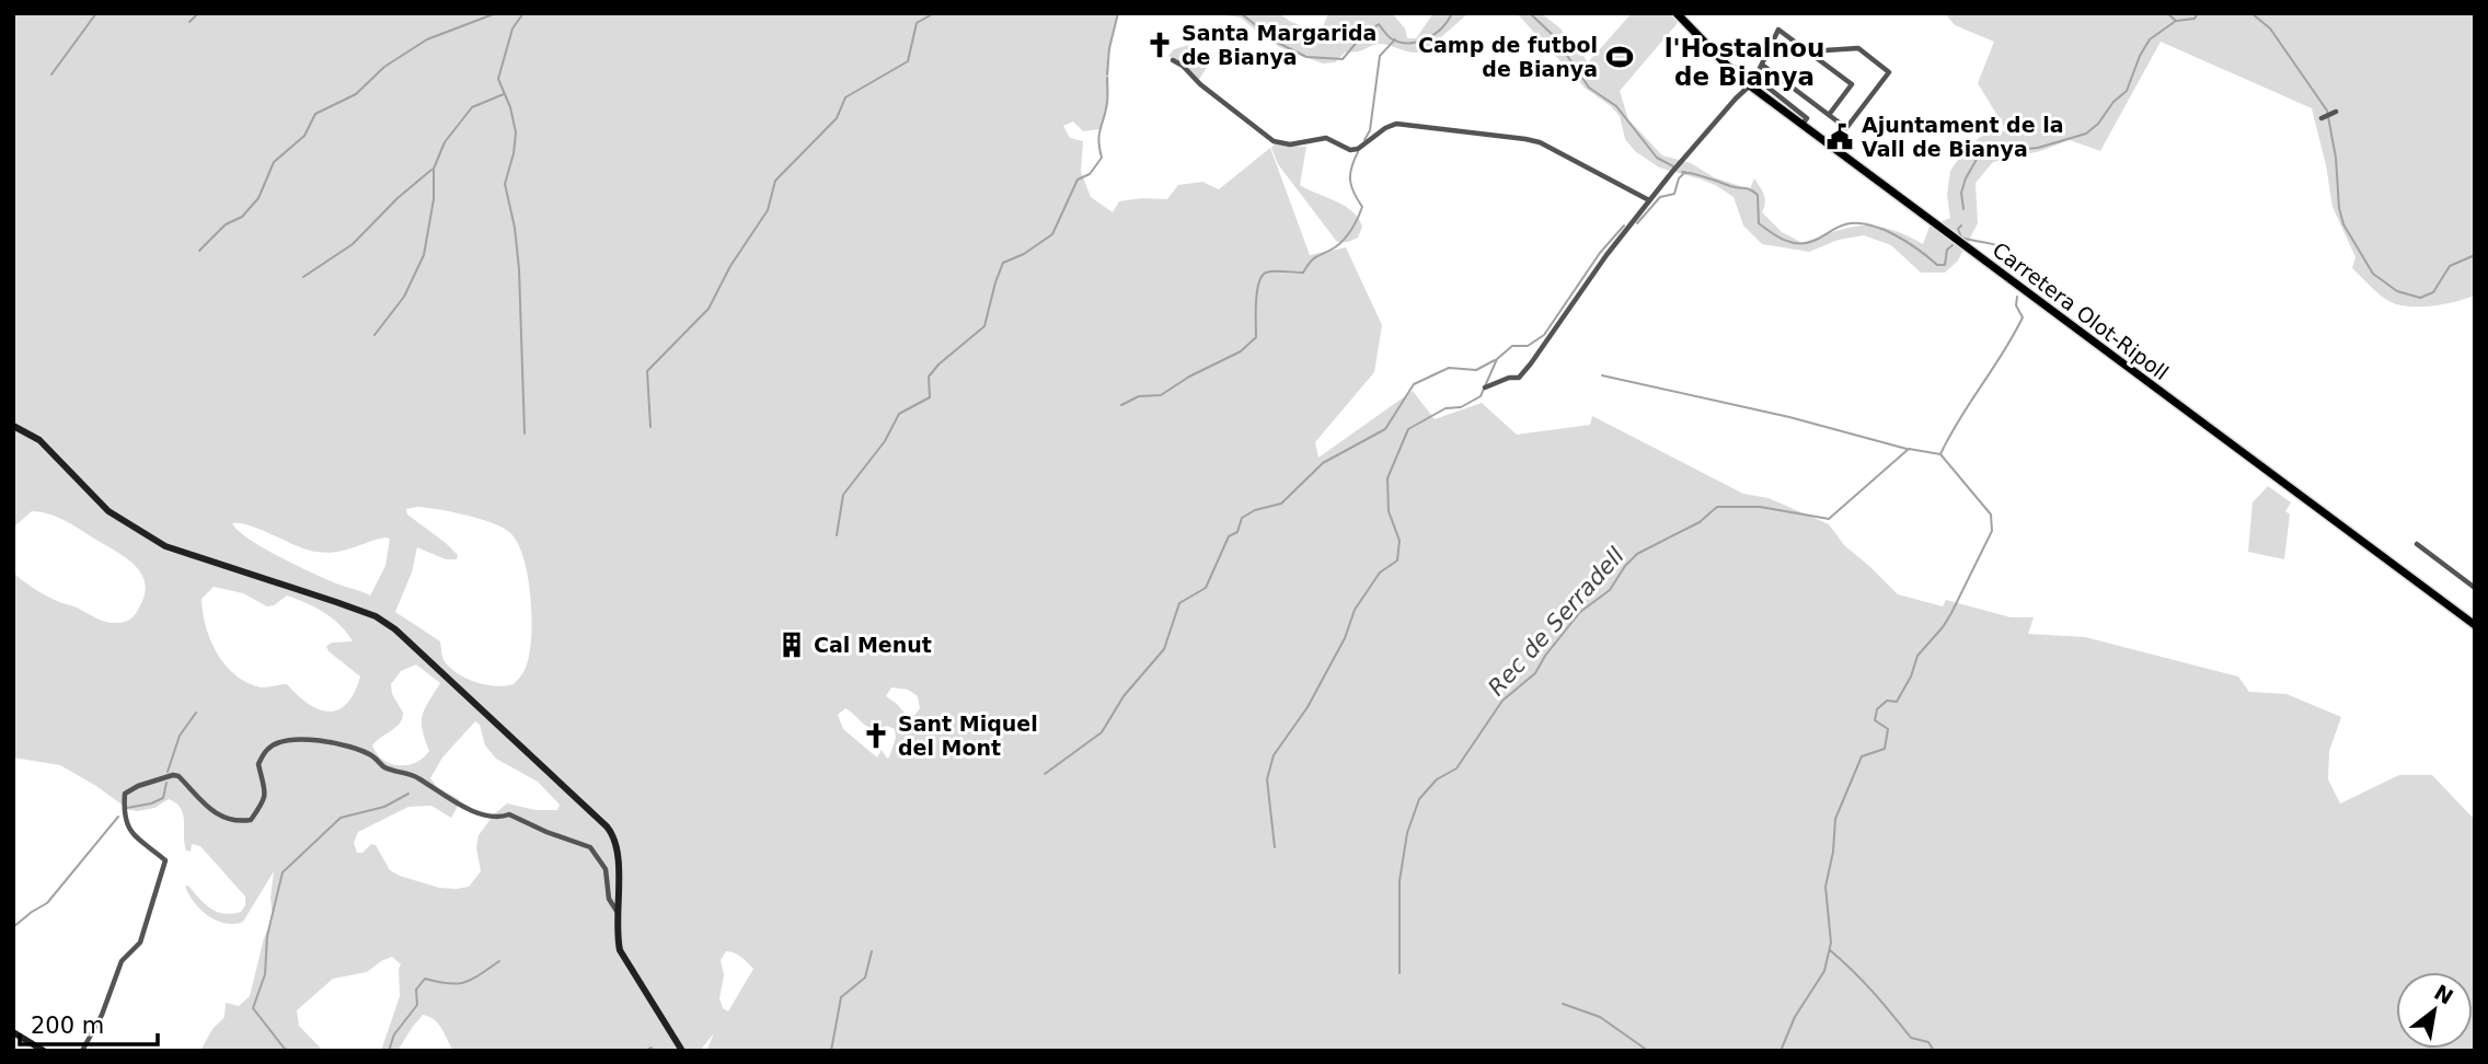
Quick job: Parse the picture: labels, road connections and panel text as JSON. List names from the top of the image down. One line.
{"streets":{"main road":["Carretera Olot-Ripoll"]},"districts":["l'Hostalnou de Bianya"],"water":["Rec de Serradell"],"places":{"church":["Santa Margarida de Bianya","Sant Miquel del Mont"],"sports":["Camp de futbol de Bianya"],"public building":["Ajuntament de la Vall de Bianya"],"building":["Cal Menut"]},"scale_bar":"200 m","north":"top right"}
